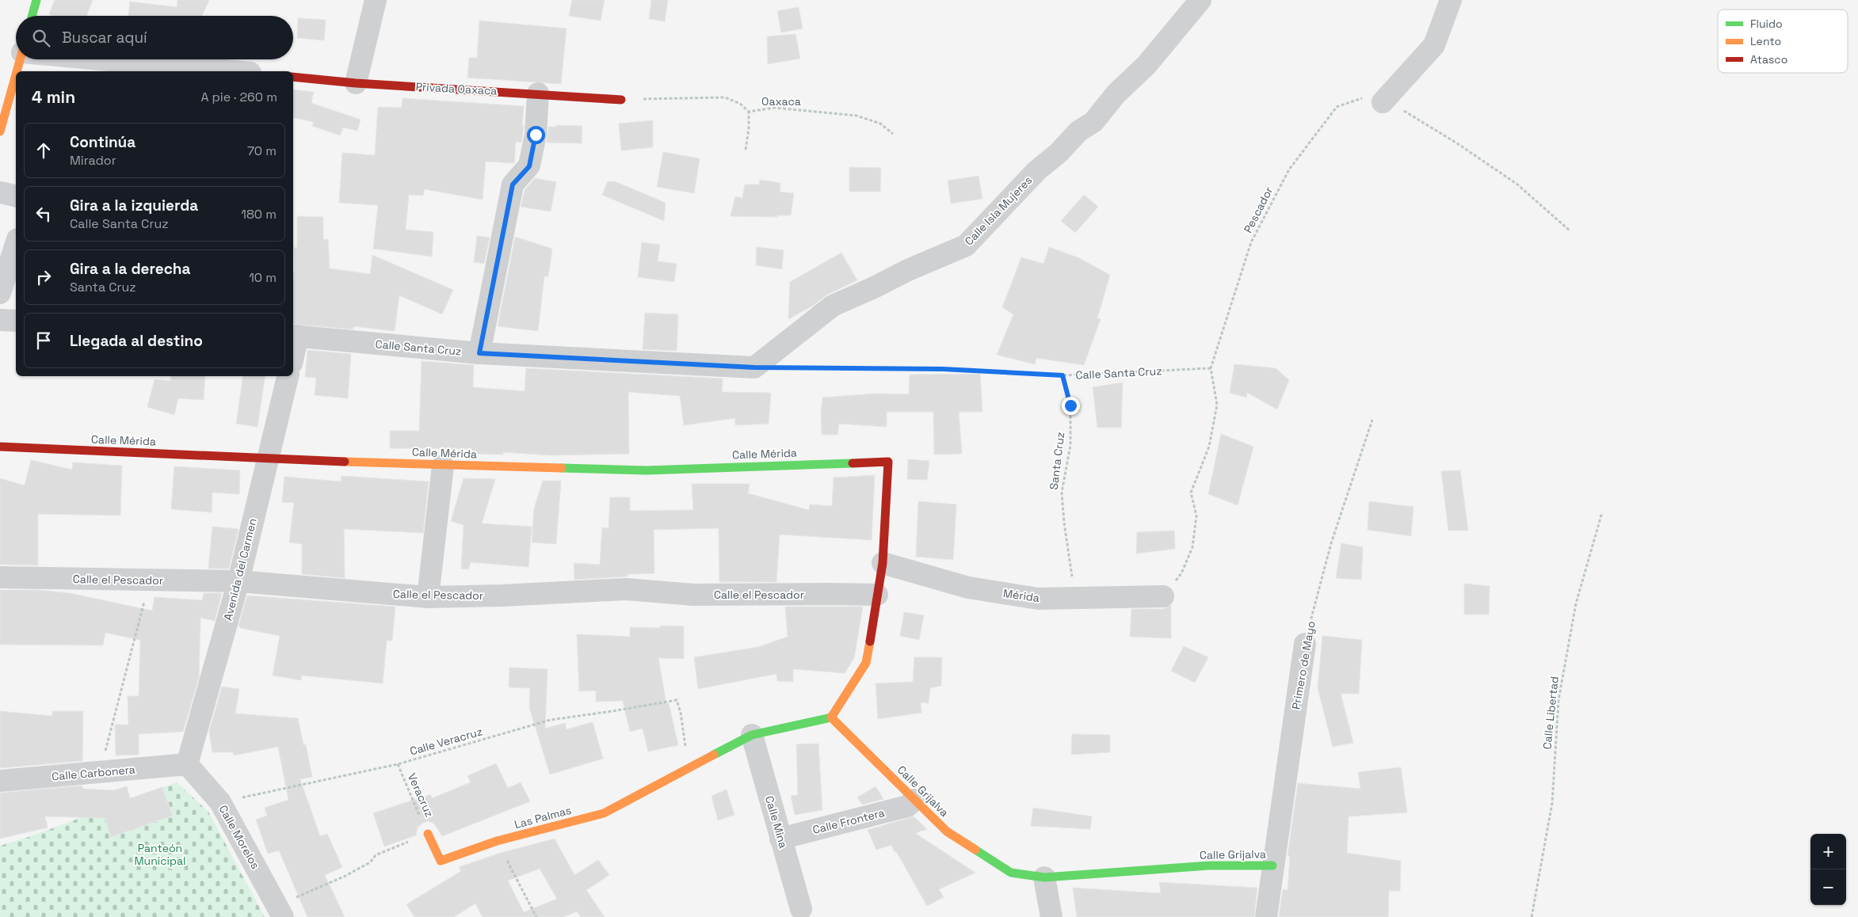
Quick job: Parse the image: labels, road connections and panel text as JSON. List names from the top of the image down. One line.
{"streets":{"street":["Privada Oaxaca","Calle Isla Mujeres","Calle Santa Cruz","Calle Mérida","Avenida del Carmen","Calle el Pescador","Mérida","Primero de Mayo","Calle Carbonera","Calle Grijalva","Las Palmas","Calle Frontera","Calle Mina","Calle Morelos"],"path":["Oaxaca","Pescador","Santa Cruz","Calle Libertad","Calle Veracruz","Veracruz"]},"crossings":[["Privada Oaxaca","Oaxaca"],["Pescador","Calle Santa Cruz"],["Pescador","Mérida"],["Calle Isla Mujeres","Calle Santa Cruz"],["Calle Santa Cruz","Santa Cruz"],["Calle Mérida","Avenida del Carmen"],["Calle Mérida","Mérida"],["Santa Cruz","Mérida"],["Avenida del Carmen","Calle el Pescador"],["Avenida del Carmen","Calle Carbonera"],["Avenida del Carmen","Calle Morelos"],["Primero de Mayo","Calle Grijalva"],["Calle Veracruz","Veracruz"],["Calle Veracruz","Las Palmas"],["Calle Veracruz","Calle Morelos"],["Calle Carbonera","Calle Morelos"],["Calle Grijalva","Las Palmas"],["Calle Grijalva","Calle Frontera"],["Veracruz","Las Palmas"],["Las Palmas","Calle Mina"],["Calle Frontera","Calle Mina"]],"parks":["Panteón Municipal"],"legend":["Fluido","Lento","Atasco"],"page":{"search":"Buscar aquí","heading":["4 min","A pie · 260 m"],"list":[["Continúa","Mirador","70 m"],["Gira a la izquierda","Calle Santa Cruz","180 m"],["Gira a la derecha","Santa Cruz","10 m"],"Llegada al destino"],"map_buttons":["+","−"]}}
